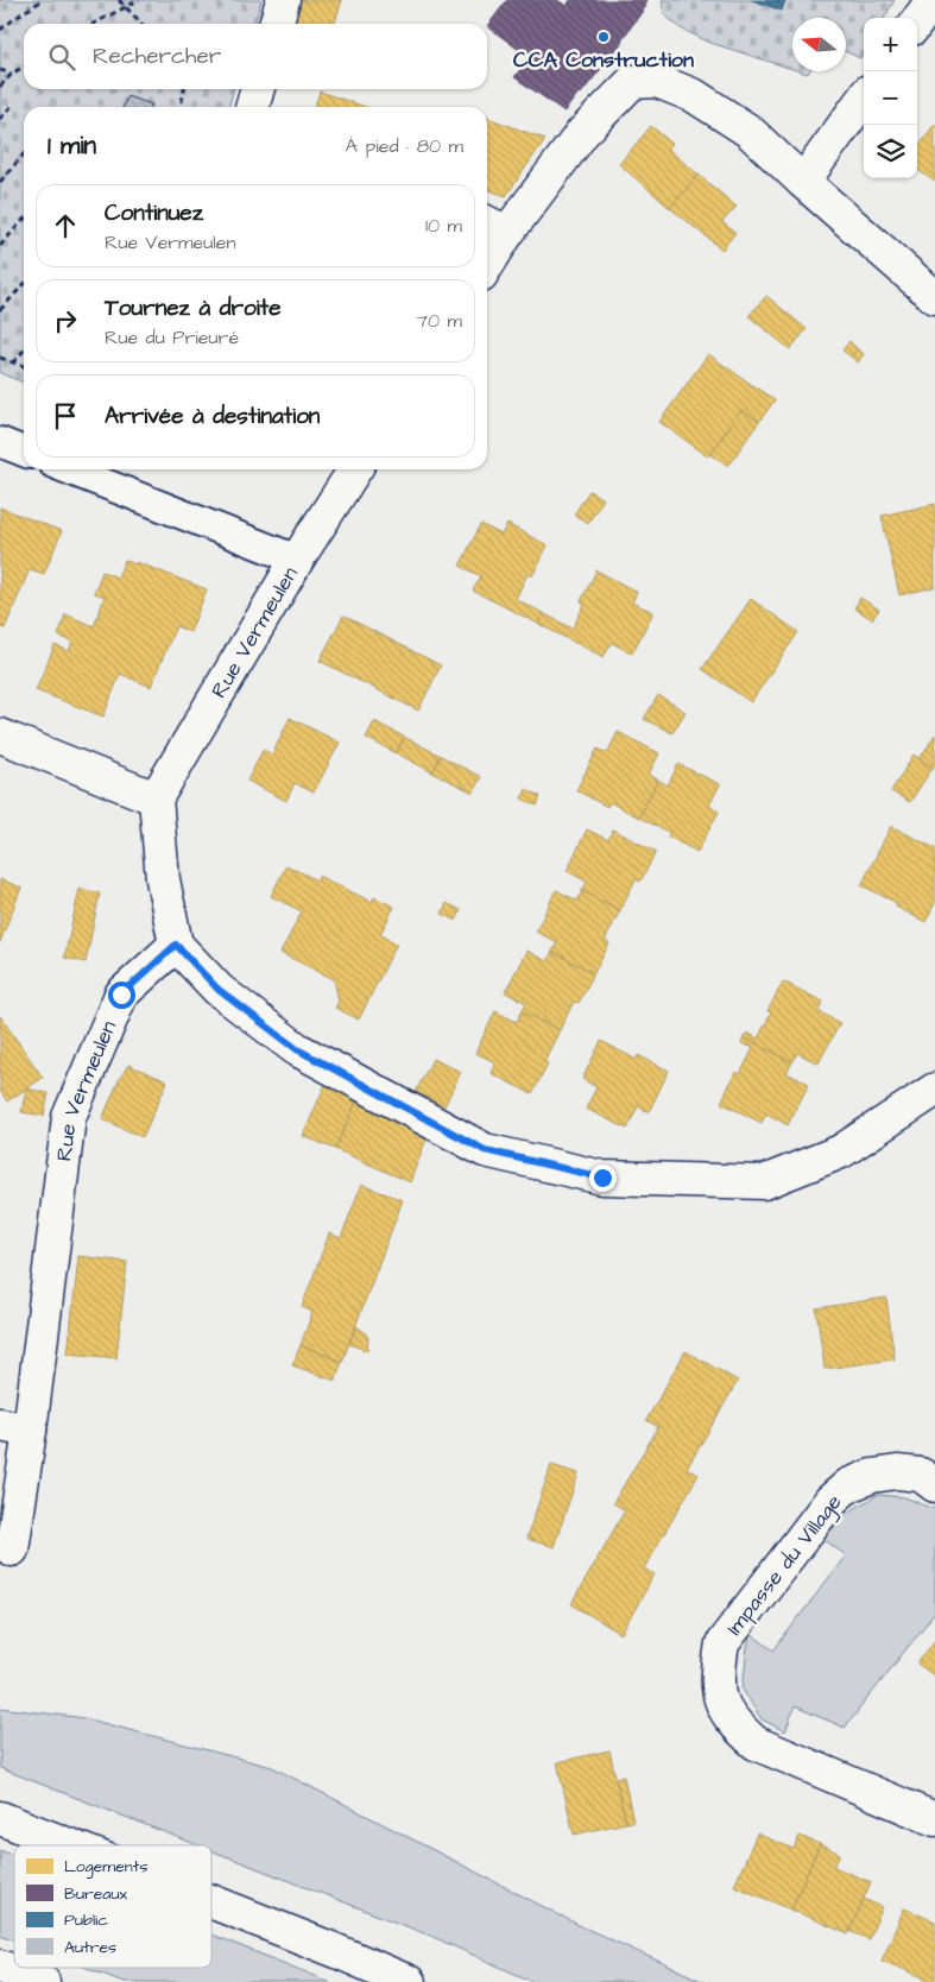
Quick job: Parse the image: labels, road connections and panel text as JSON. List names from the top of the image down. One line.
{"streets":{"main road":["Rue Vermeulen","Impasse du Village"]},"places":["CCA Construction"],"legend":["Logements","Bureaux","Public","Autres"],"north":"left","page":{"map_buttons":["+","−"],"search":"Rechercher","heading":["1 min","À pied · 80 m"],"list":[["Continuez","Rue Vermeulen","10 m"],["Tournez à droite","Rue du Prieuré","70 m"],"Arrivée à destination"]}}
